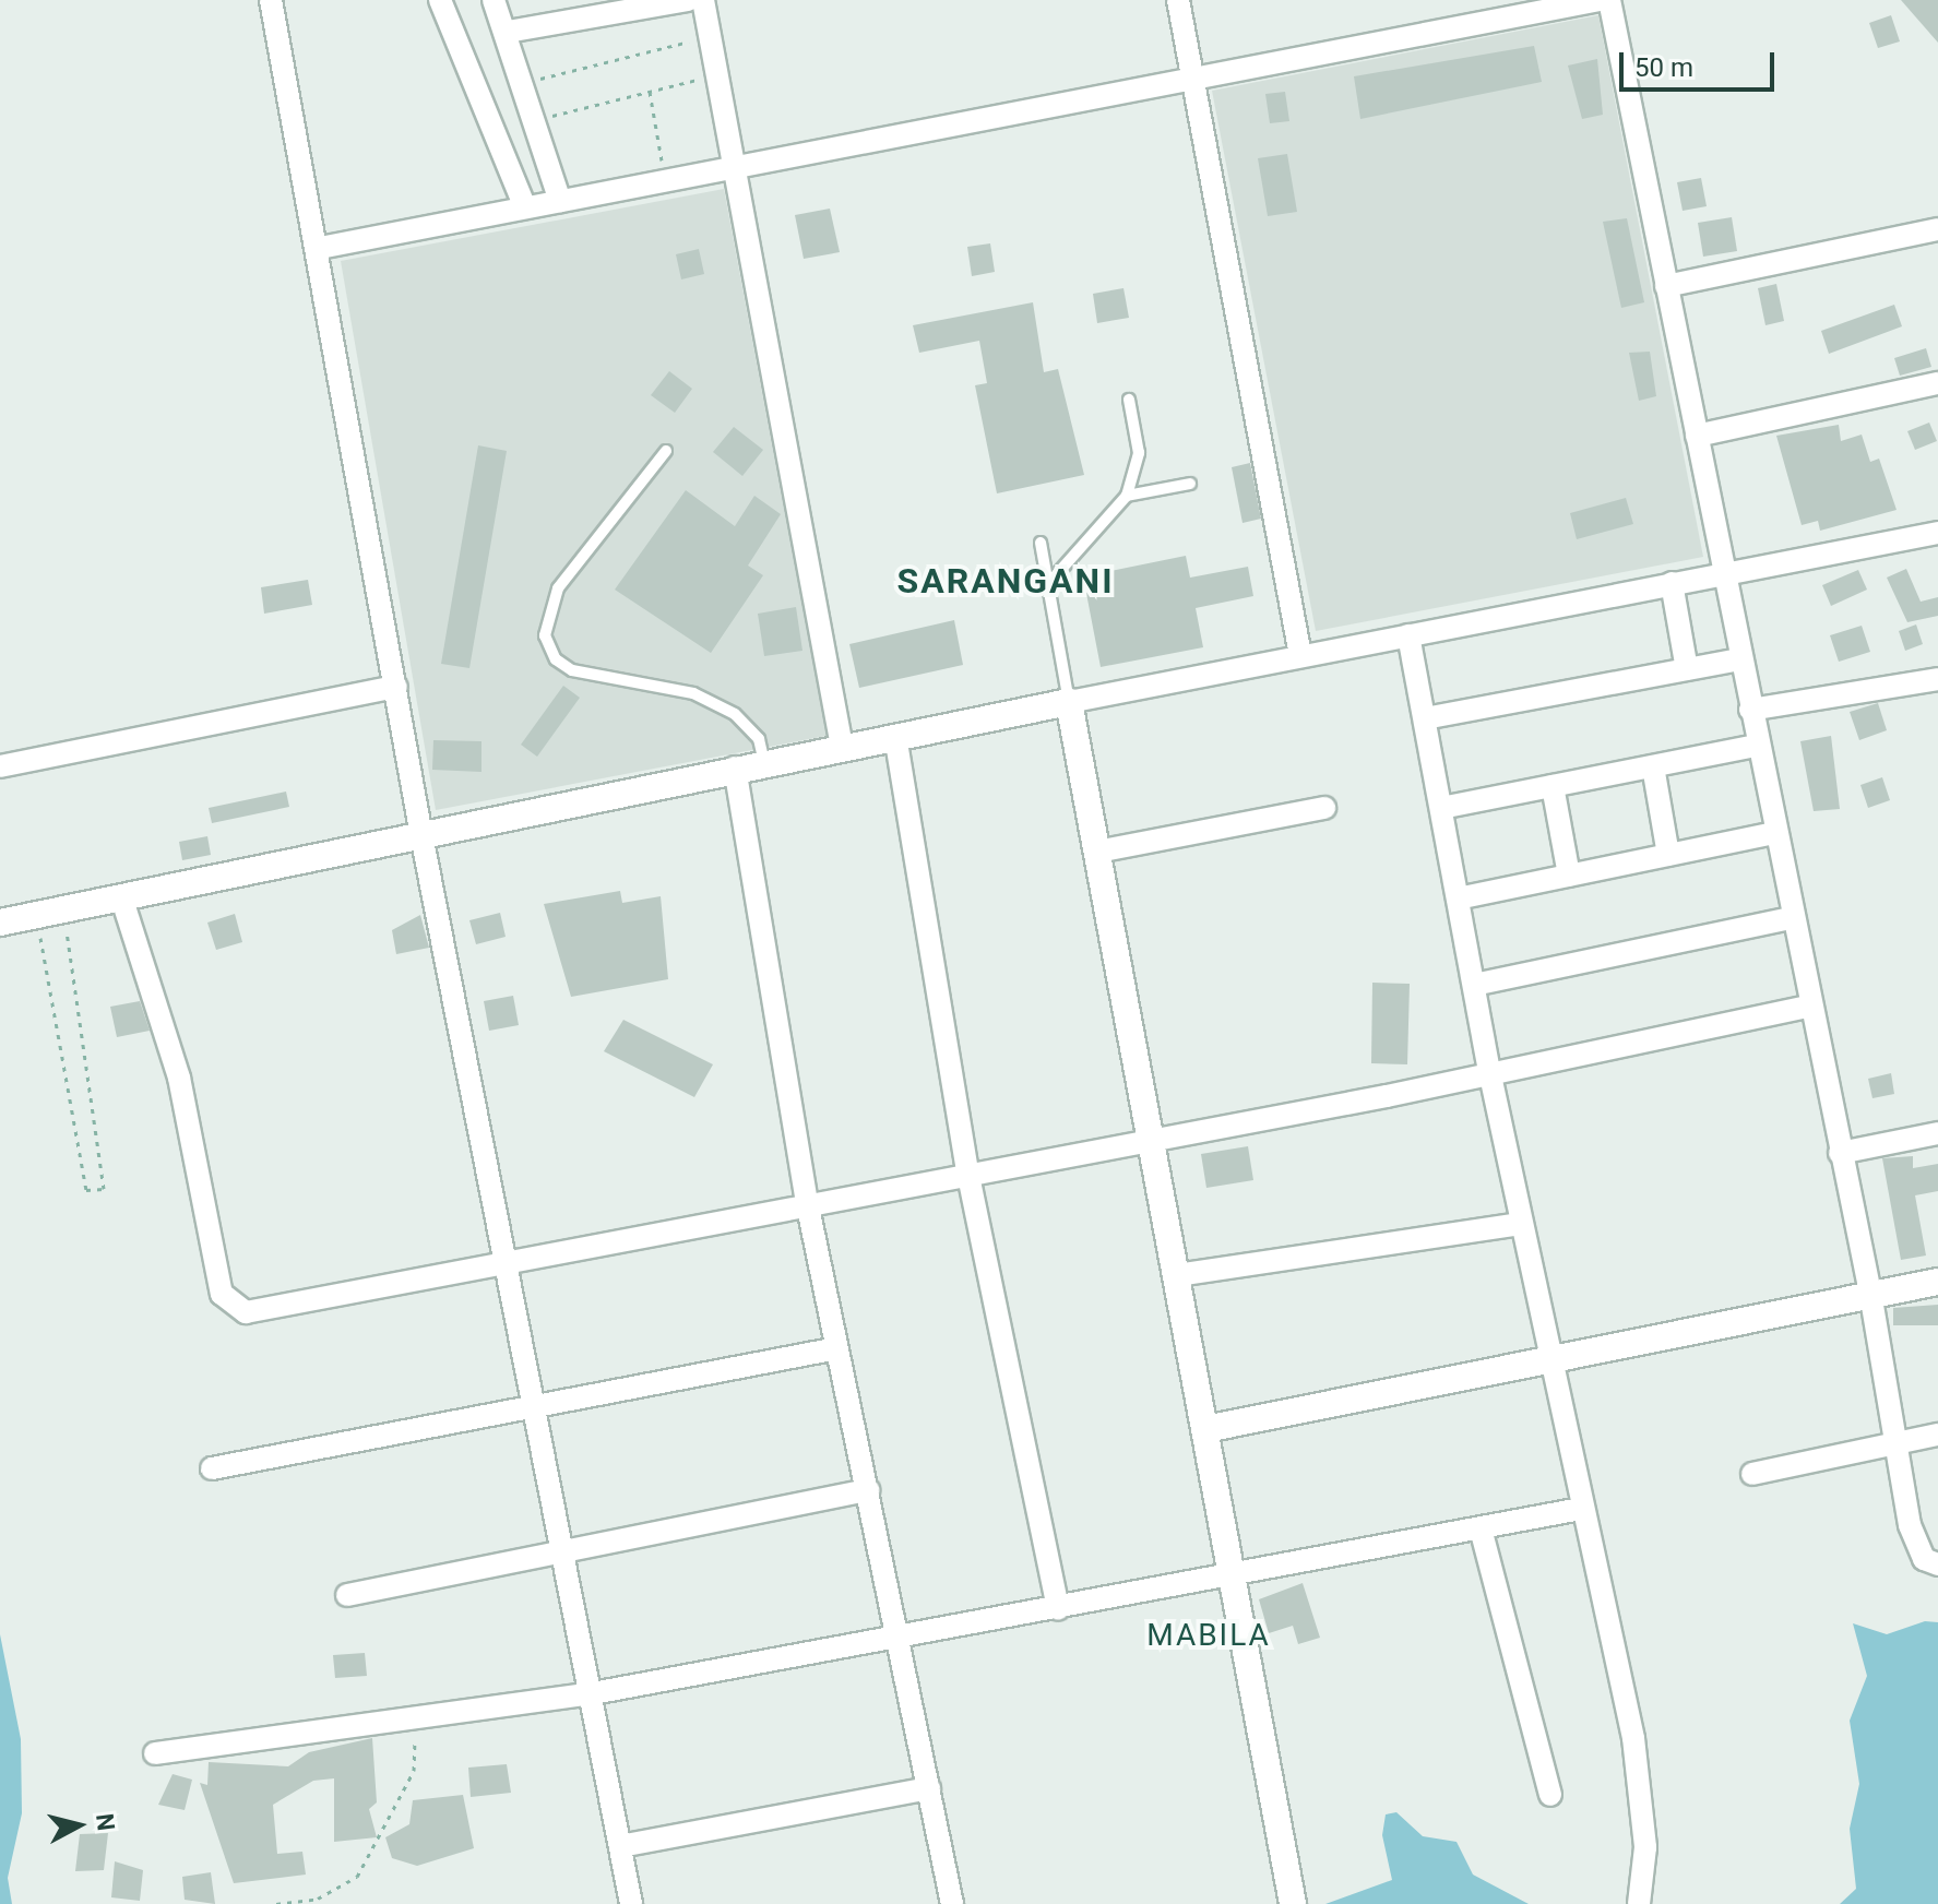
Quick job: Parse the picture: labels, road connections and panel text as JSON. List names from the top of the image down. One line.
{"districts":["SARANGANI","MABILA"],"scale_bar":"50 m","north":"right"}
